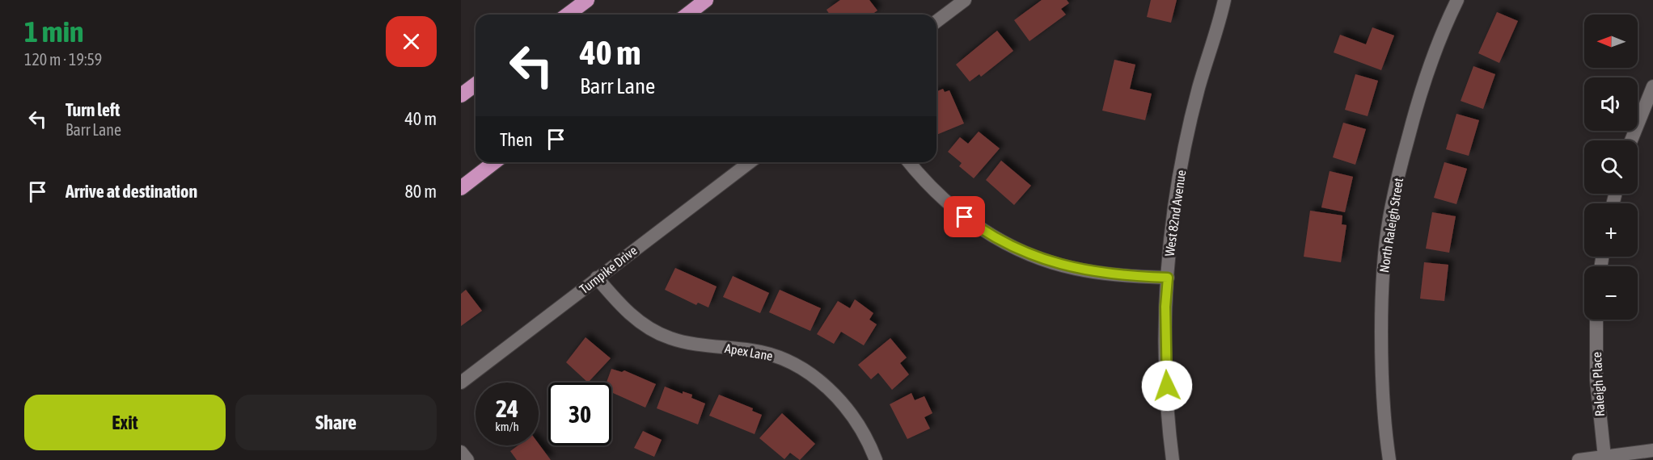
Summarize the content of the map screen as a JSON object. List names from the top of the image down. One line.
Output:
{"streets":{"street":["West 82nd Avenue","North Raleigh Street","Turnpike Drive","Apex Lane","Raleigh Place"]},"crossings":[["Turnpike Drive","Apex Lane"]],"north":"left","page":{"heading":["1 min","120 m · 19:59"],"map_buttons":["+","−"],"turn":["40 m","Barr Lane"],"list":[{"name":"Turn left","note":"Barr Lane","value":"40 m"},{"name":"Arrive at destination","value":"80 m"}],"then":"Then","speed":"24 km/h","limit":"30","buttons":["Exit","Share"]}}
